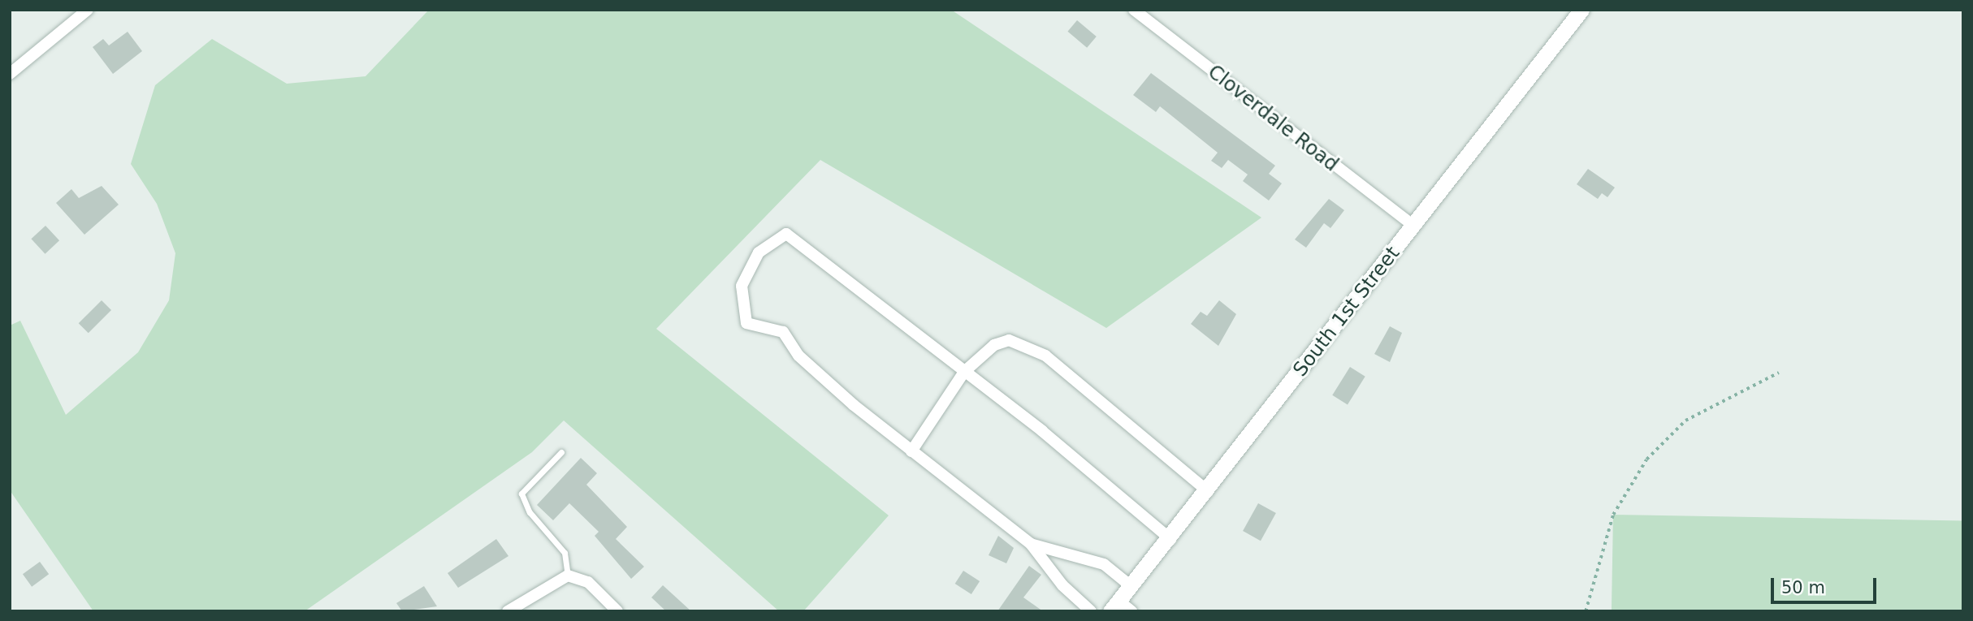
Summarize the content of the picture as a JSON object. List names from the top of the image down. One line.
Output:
{"streets":{"main road":["South 1st Street"],"street":["Cloverdale Road"]},"crossings":[["Cloverdale Road","South 1st Street"]],"scale_bar":"50 m"}
